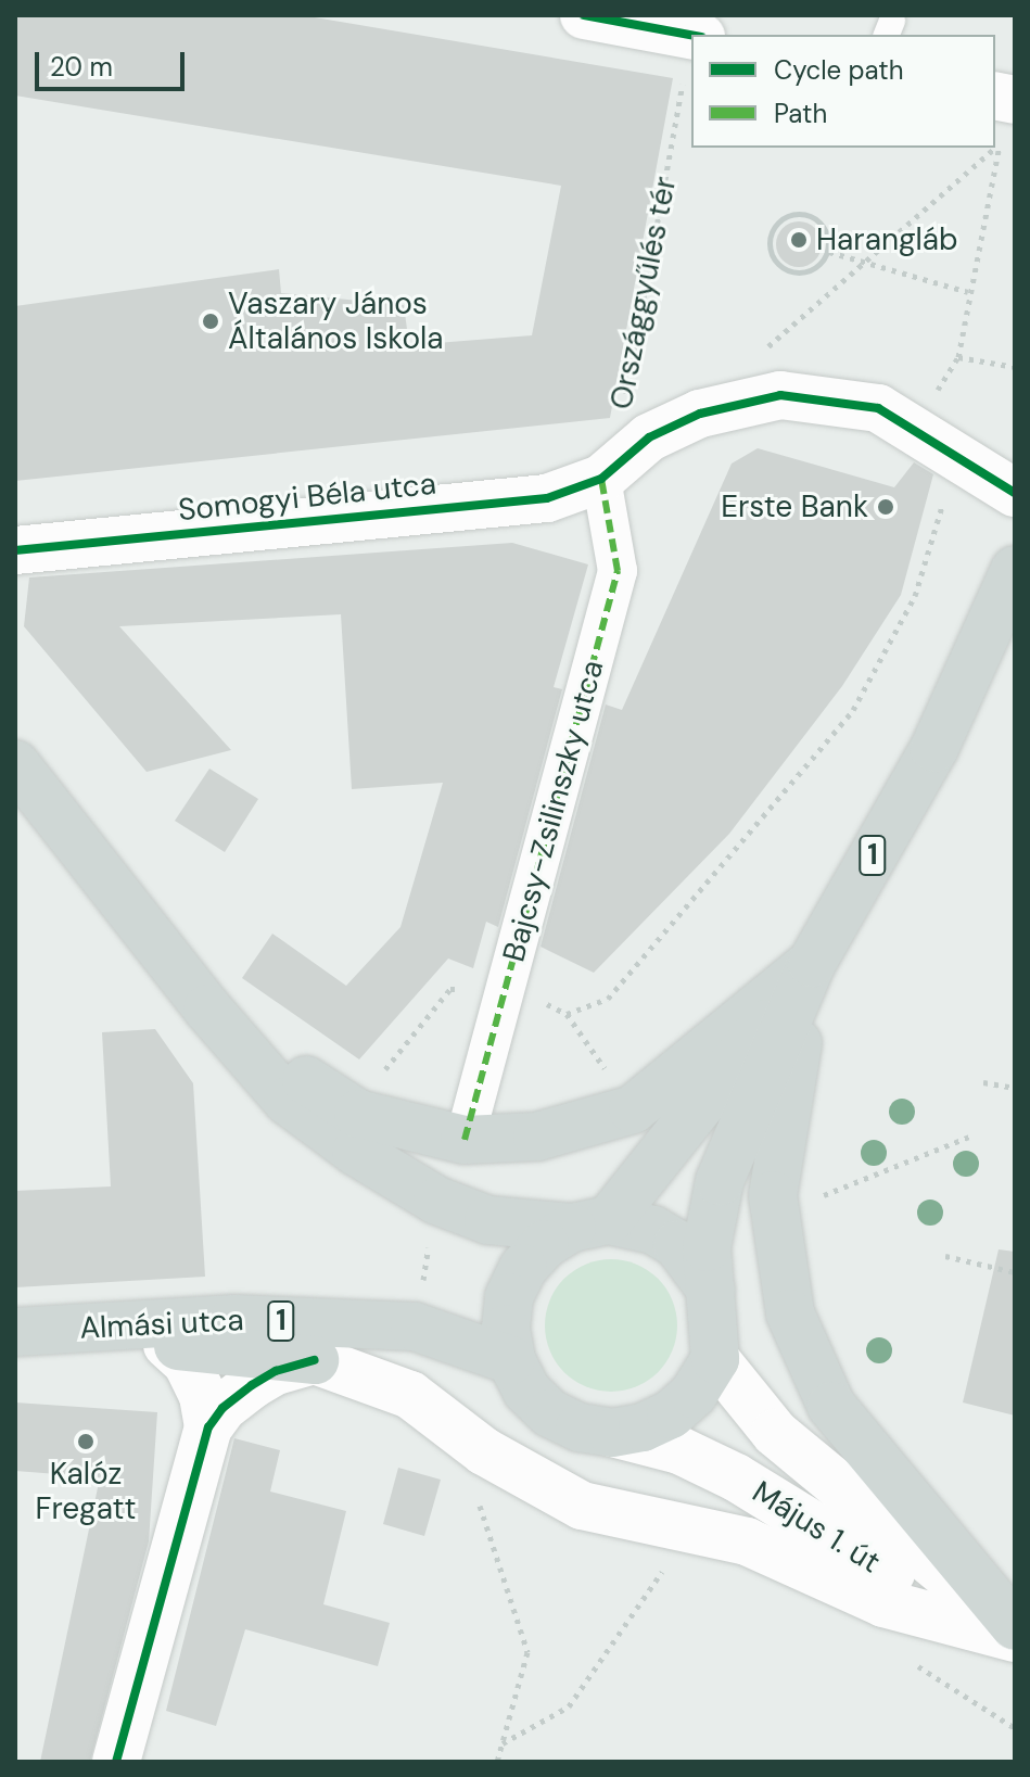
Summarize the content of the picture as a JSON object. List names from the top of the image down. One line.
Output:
{"streets":{"main road":["1","Almási utca"],"street":["Országgyűlés tér","Somogyi Béla utca","Bajcsy-Zsilinszky utca","Május 1. út"]},"crossings":[["Országgyűlés tér","Somogyi Béla utca"],["Országgyűlés tér","Bajcsy-Zsilinszky utca"],["Somogyi Béla utca","Bajcsy-Zsilinszky utca"],["Bajcsy-Zsilinszky utca","1"],["1","Almási utca"],["1","Május 1. út"],["Almási utca","Május 1. út"]],"places":["Harangláb","Vaszary János Általános Iskola","Erste Bank","Kalóz Fregatt"],"legend":["Cycle path","Path"],"scale_bar":"20 m"}
